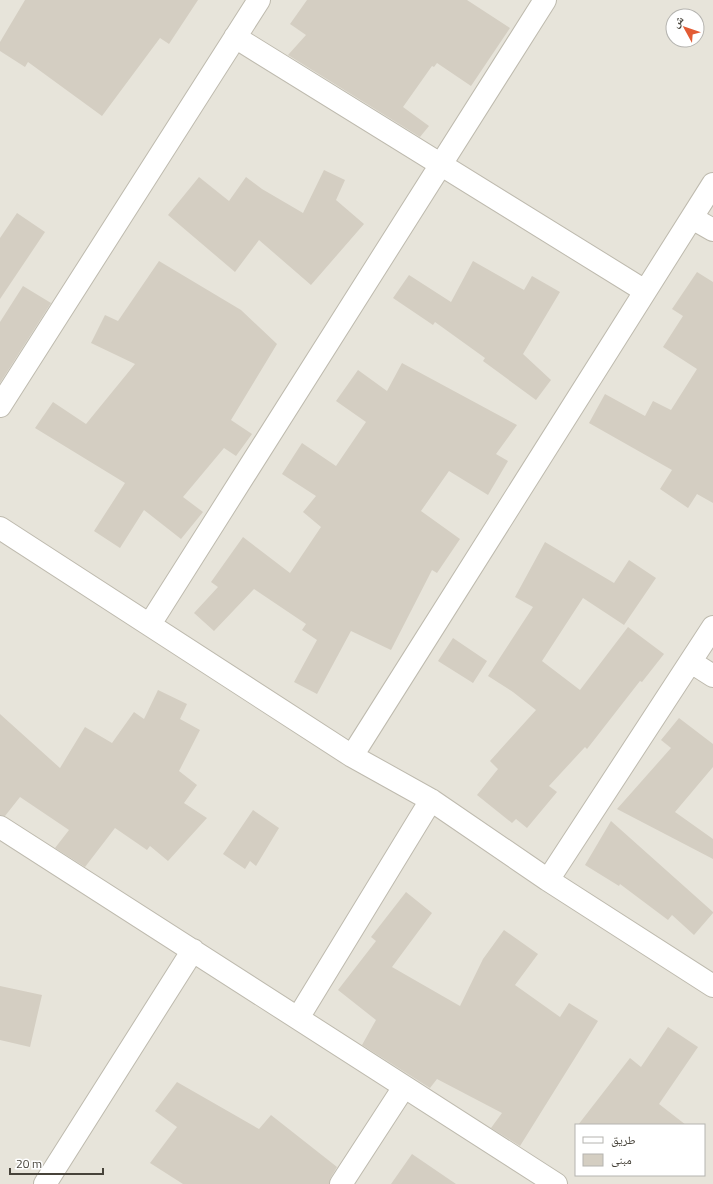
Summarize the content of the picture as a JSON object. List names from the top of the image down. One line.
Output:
{"legend":["طريق","مبنى"],"scale_bar":"20 m","north":"top left"}
